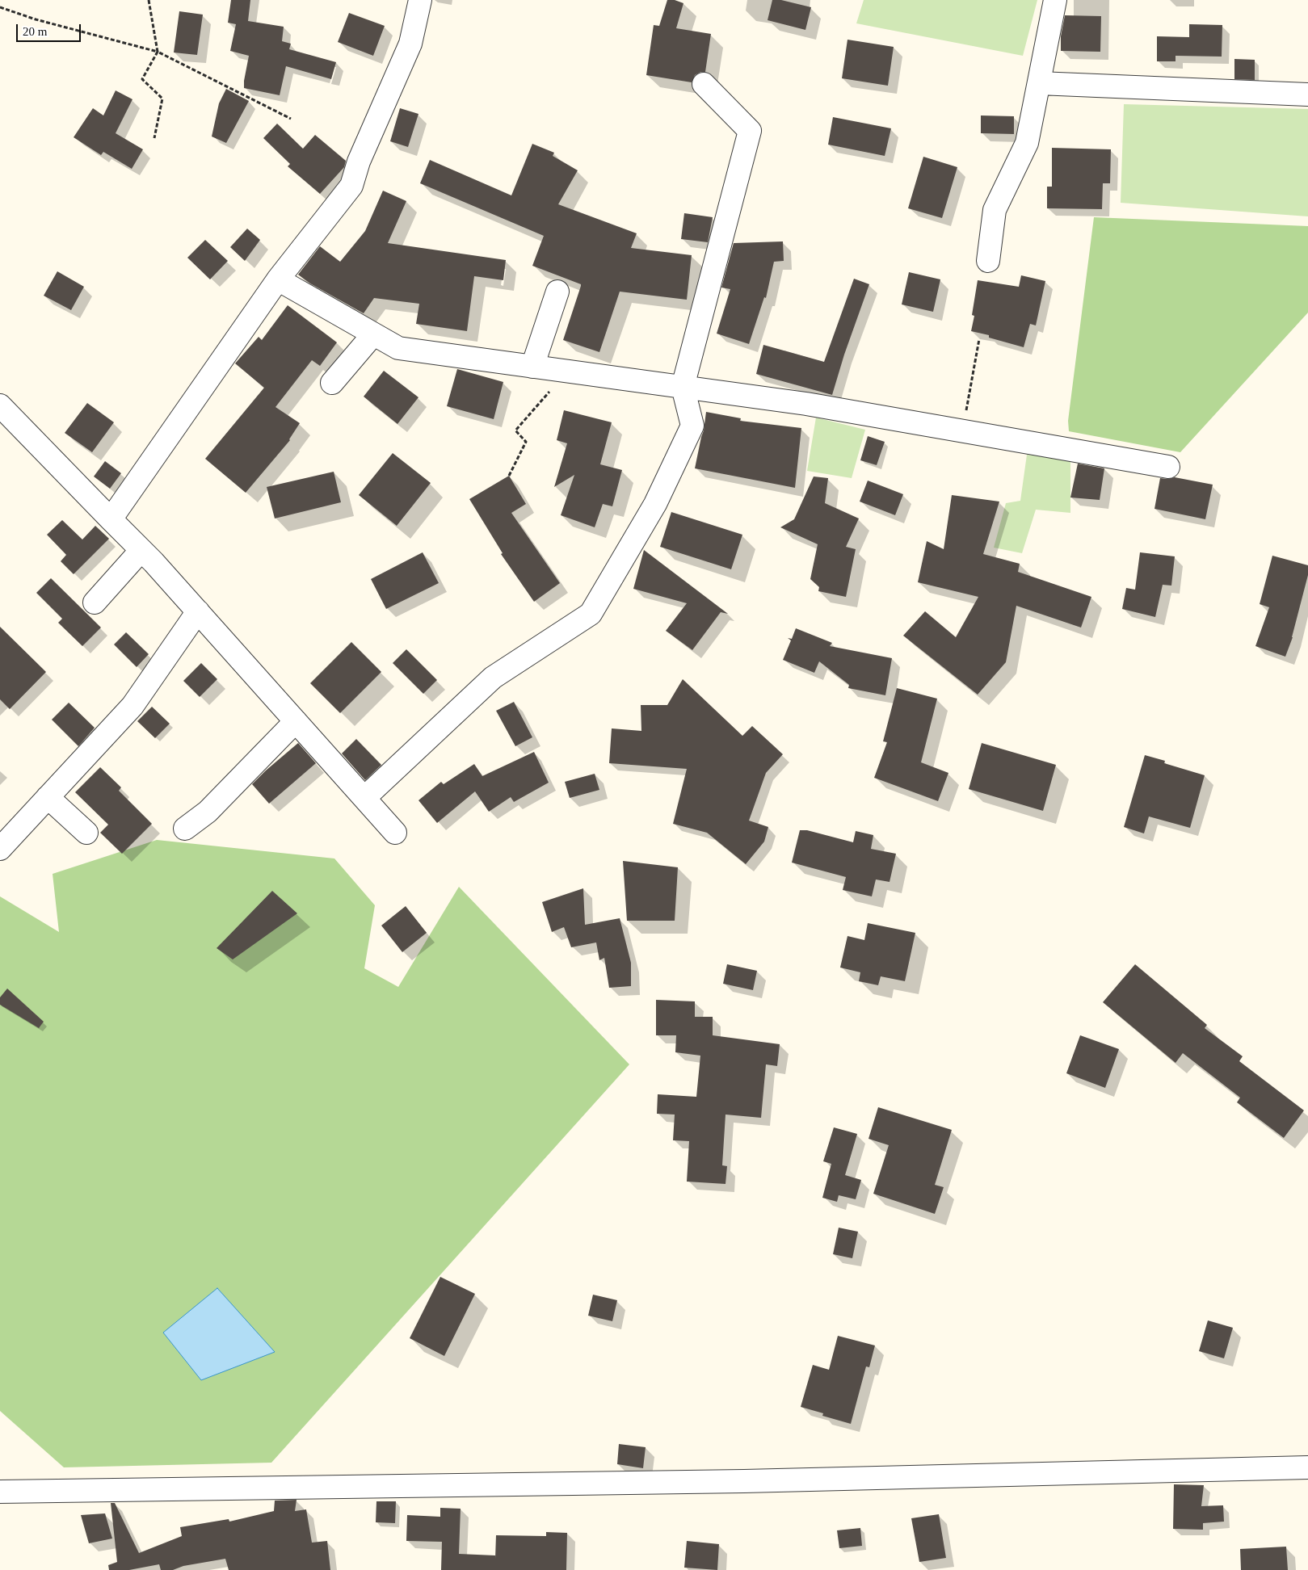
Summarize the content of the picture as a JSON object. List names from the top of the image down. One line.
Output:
{"scale_bar":"20 m"}
